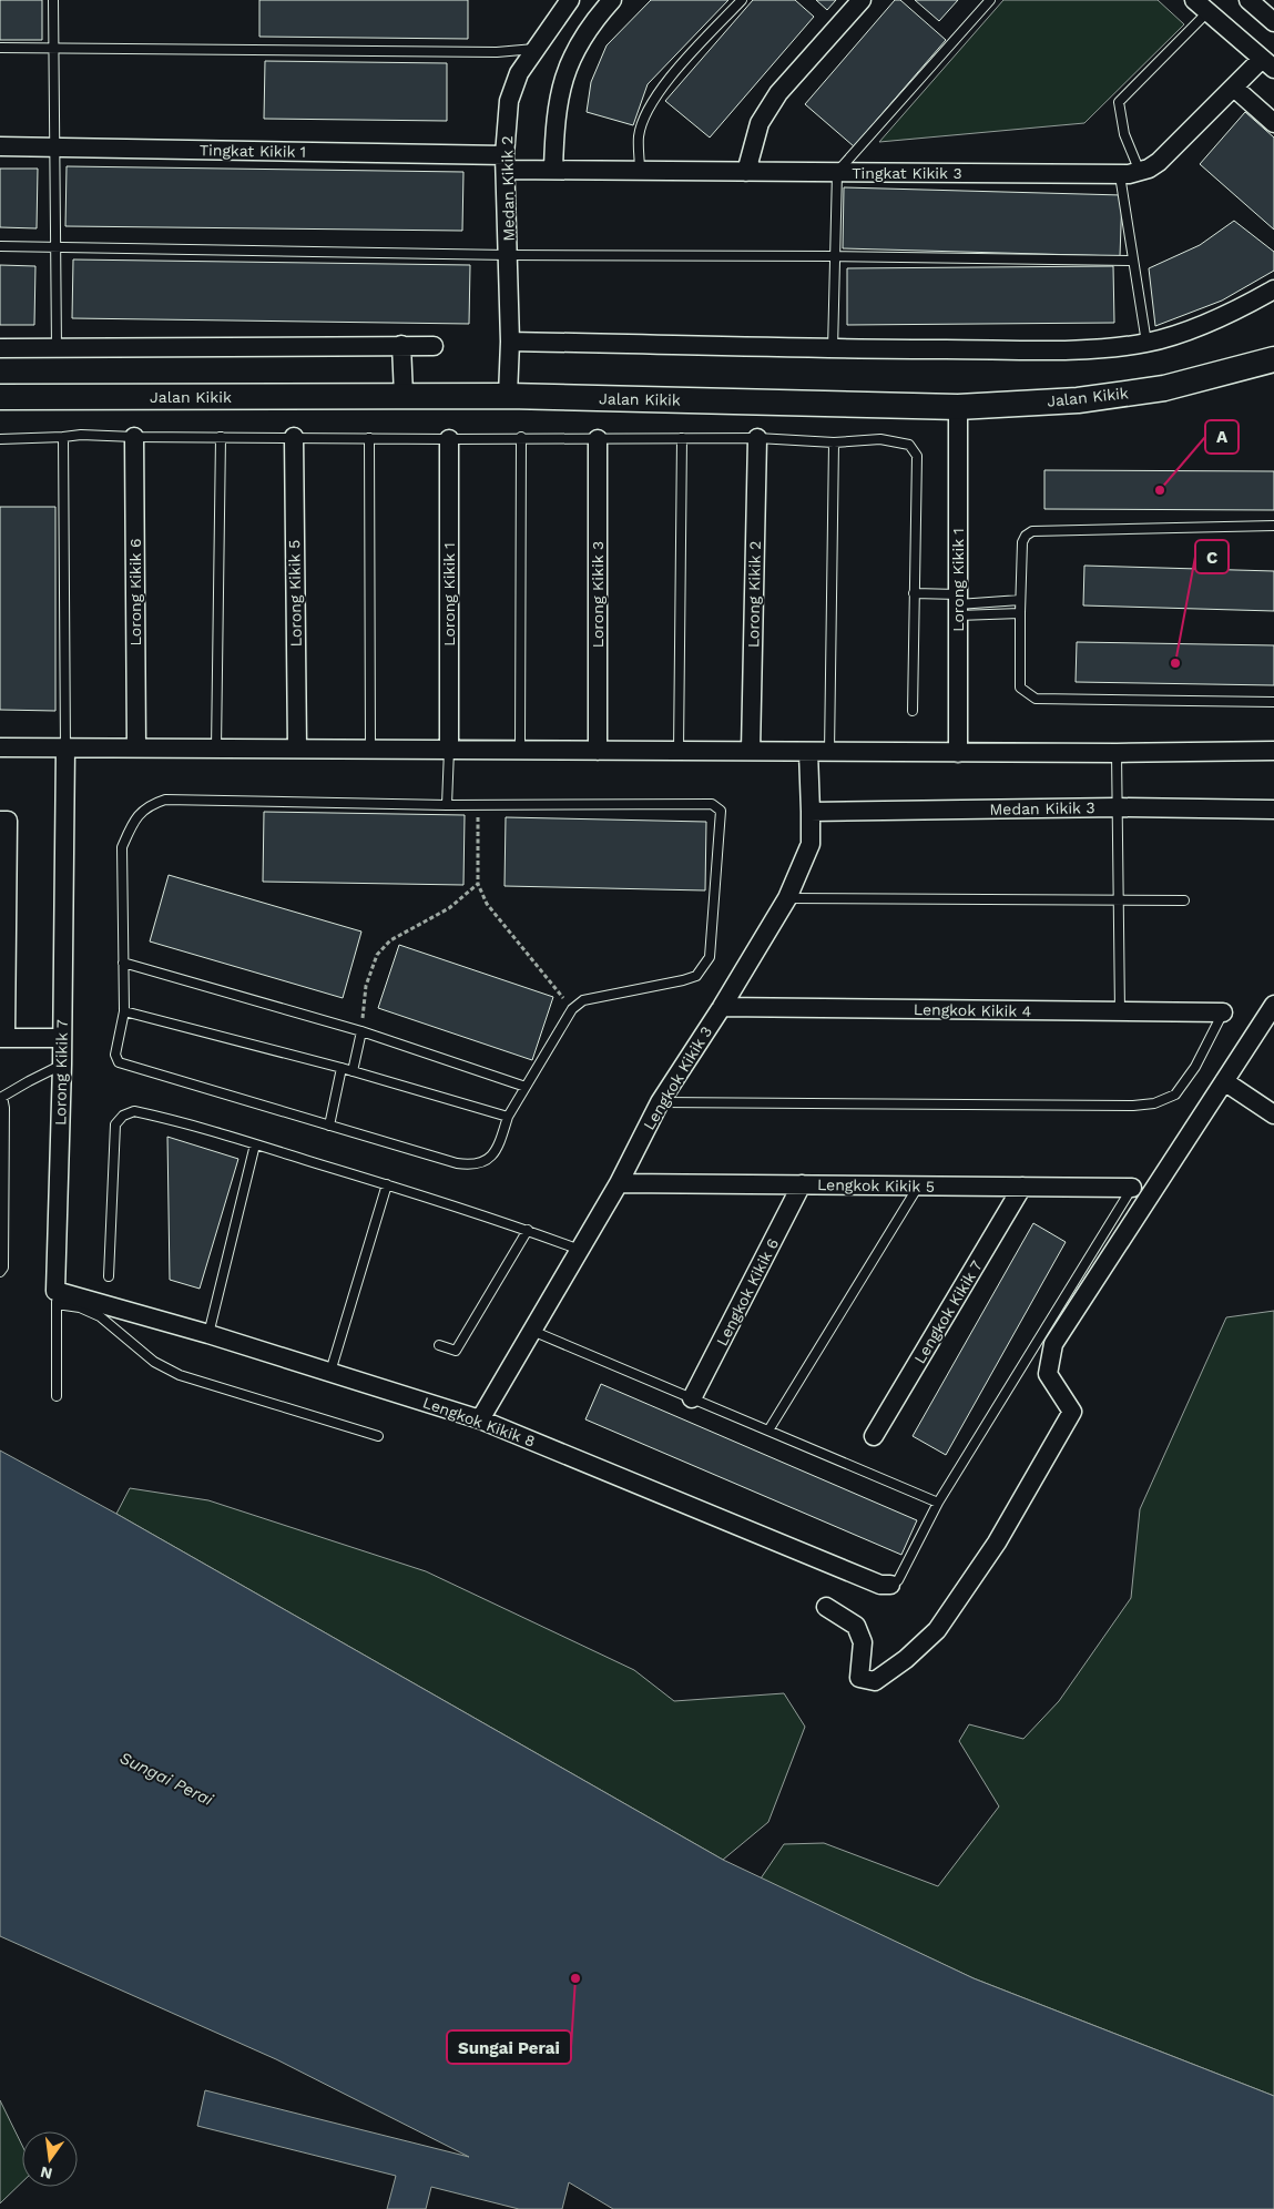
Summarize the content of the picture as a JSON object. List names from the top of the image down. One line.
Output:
{"streets":{"street":["Tingkat Kikik 1","Tingkat Kikik 3","Medan Kikik 2","Jalan Kikik","Lorong Kikik 1","Lorong Kikik 6","Lorong Kikik 5","Lorong Kikik 3","Lorong Kikik 2","Medan Kikik 3","Lengkok Kikik 4","Lorong Kikik 7","Lengkok Kikik 3","Lengkok Kikik 5","Lengkok Kikik 6","Lengkok Kikik 7","Lengkok Kikik 8"]},"crossings":[["Tingkat Kikik 1","Tingkat Kikik 3"],["Tingkat Kikik 1","Medan Kikik 2"],["Tingkat Kikik 3","Medan Kikik 2"],["Medan Kikik 2","Jalan Kikik"],["Jalan Kikik","Lorong Kikik 1"],["Medan Kikik 3","Lengkok Kikik 3"],["Lengkok Kikik 4","Lengkok Kikik 3"],["Lorong Kikik 7","Lengkok Kikik 8"],["Lengkok Kikik 3","Lengkok Kikik 5"],["Lengkok Kikik 3","Lengkok Kikik 8"],["Lengkok Kikik 5","Lengkok Kikik 6"],["Lengkok Kikik 5","Lengkok Kikik 7"]],"water":["Sungai Perai"],"places":["A","C","Sungai Perai"],"north":"bottom"}
